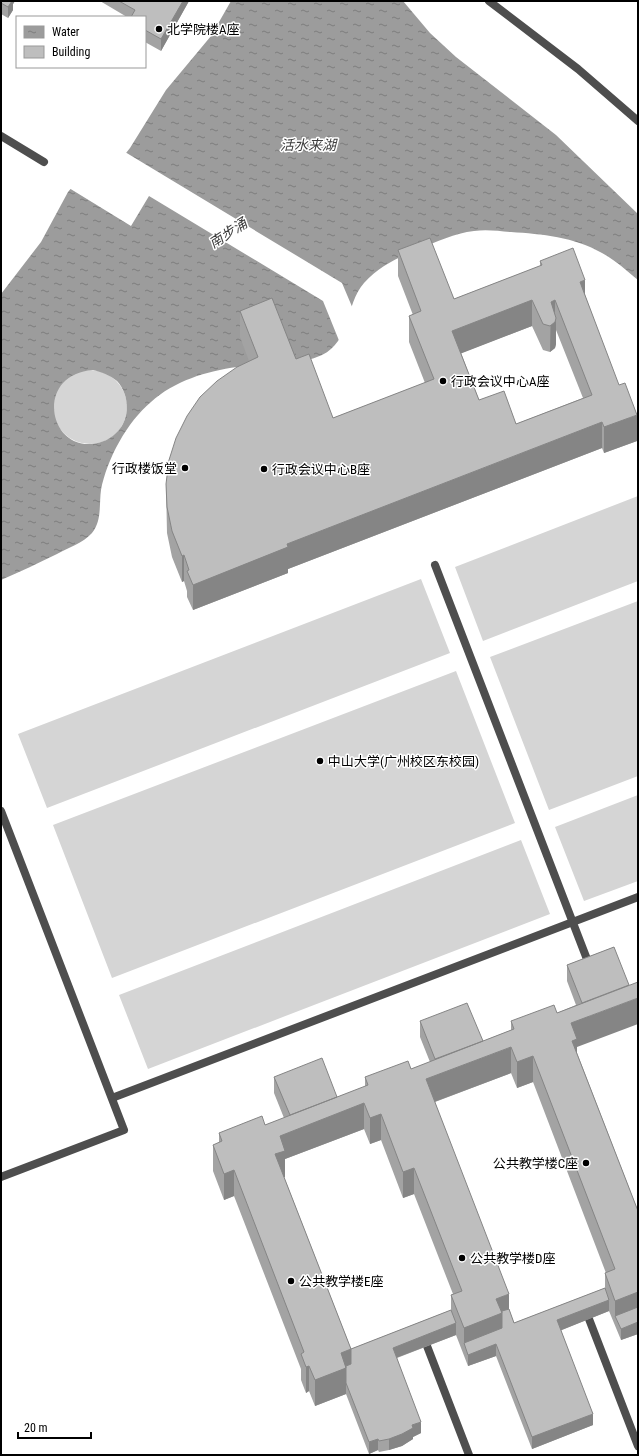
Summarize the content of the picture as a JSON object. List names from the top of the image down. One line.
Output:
{"water":["活水来湖","南步涌"],"places":["北学院楼A座","行政会议中心A座","行政楼饭堂","行政会议中心B座","中山大学(广州校区东校园)","公共教学楼C座","公共教学楼D座","公共教学楼E座"],"legend":["Water","Building"],"scale_bar":"20 m"}
